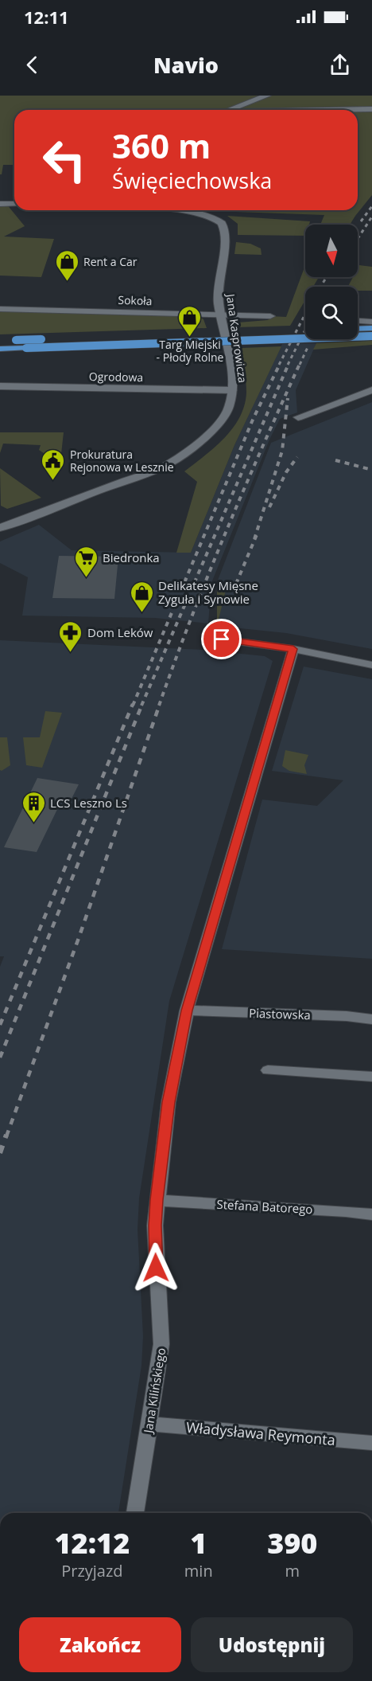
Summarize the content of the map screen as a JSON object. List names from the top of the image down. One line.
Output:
{"streets":{"street":["Sokoła","Jana Kasprowicza","Ogrodowa","Piastowska","Stefana Batorego","Jana Kilińskiego","Władysława Reymonta"]},"crossings":[["Sokoła","Jana Kasprowicza"],["Jana Kasprowicza","Ogrodowa"],["Piastowska","Jana Kilińskiego"],["Stefana Batorego","Jana Kilińskiego"],["Jana Kilińskiego","Władysława Reymonta"]],"places":{"shop":["Rent a Car","Targ Miejski - Płody Rolne","Delikatesy Mięsne Zyguła i Synowie"],"public building":["Prokuratura Rejonowa w Lesznie"],"supermarket":["Biedronka"],"pharmacy":["Dom Leków"],"building":["LCS Leszno Ls"]},"north":"bottom","page":{"status":"12:11","header":"Navio","turn":["360 m","Święciechowska"],"eta":["12:12","Przyjazd","1","min","390","m"],"buttons":["Zakończ","Udostępnij"]}}
